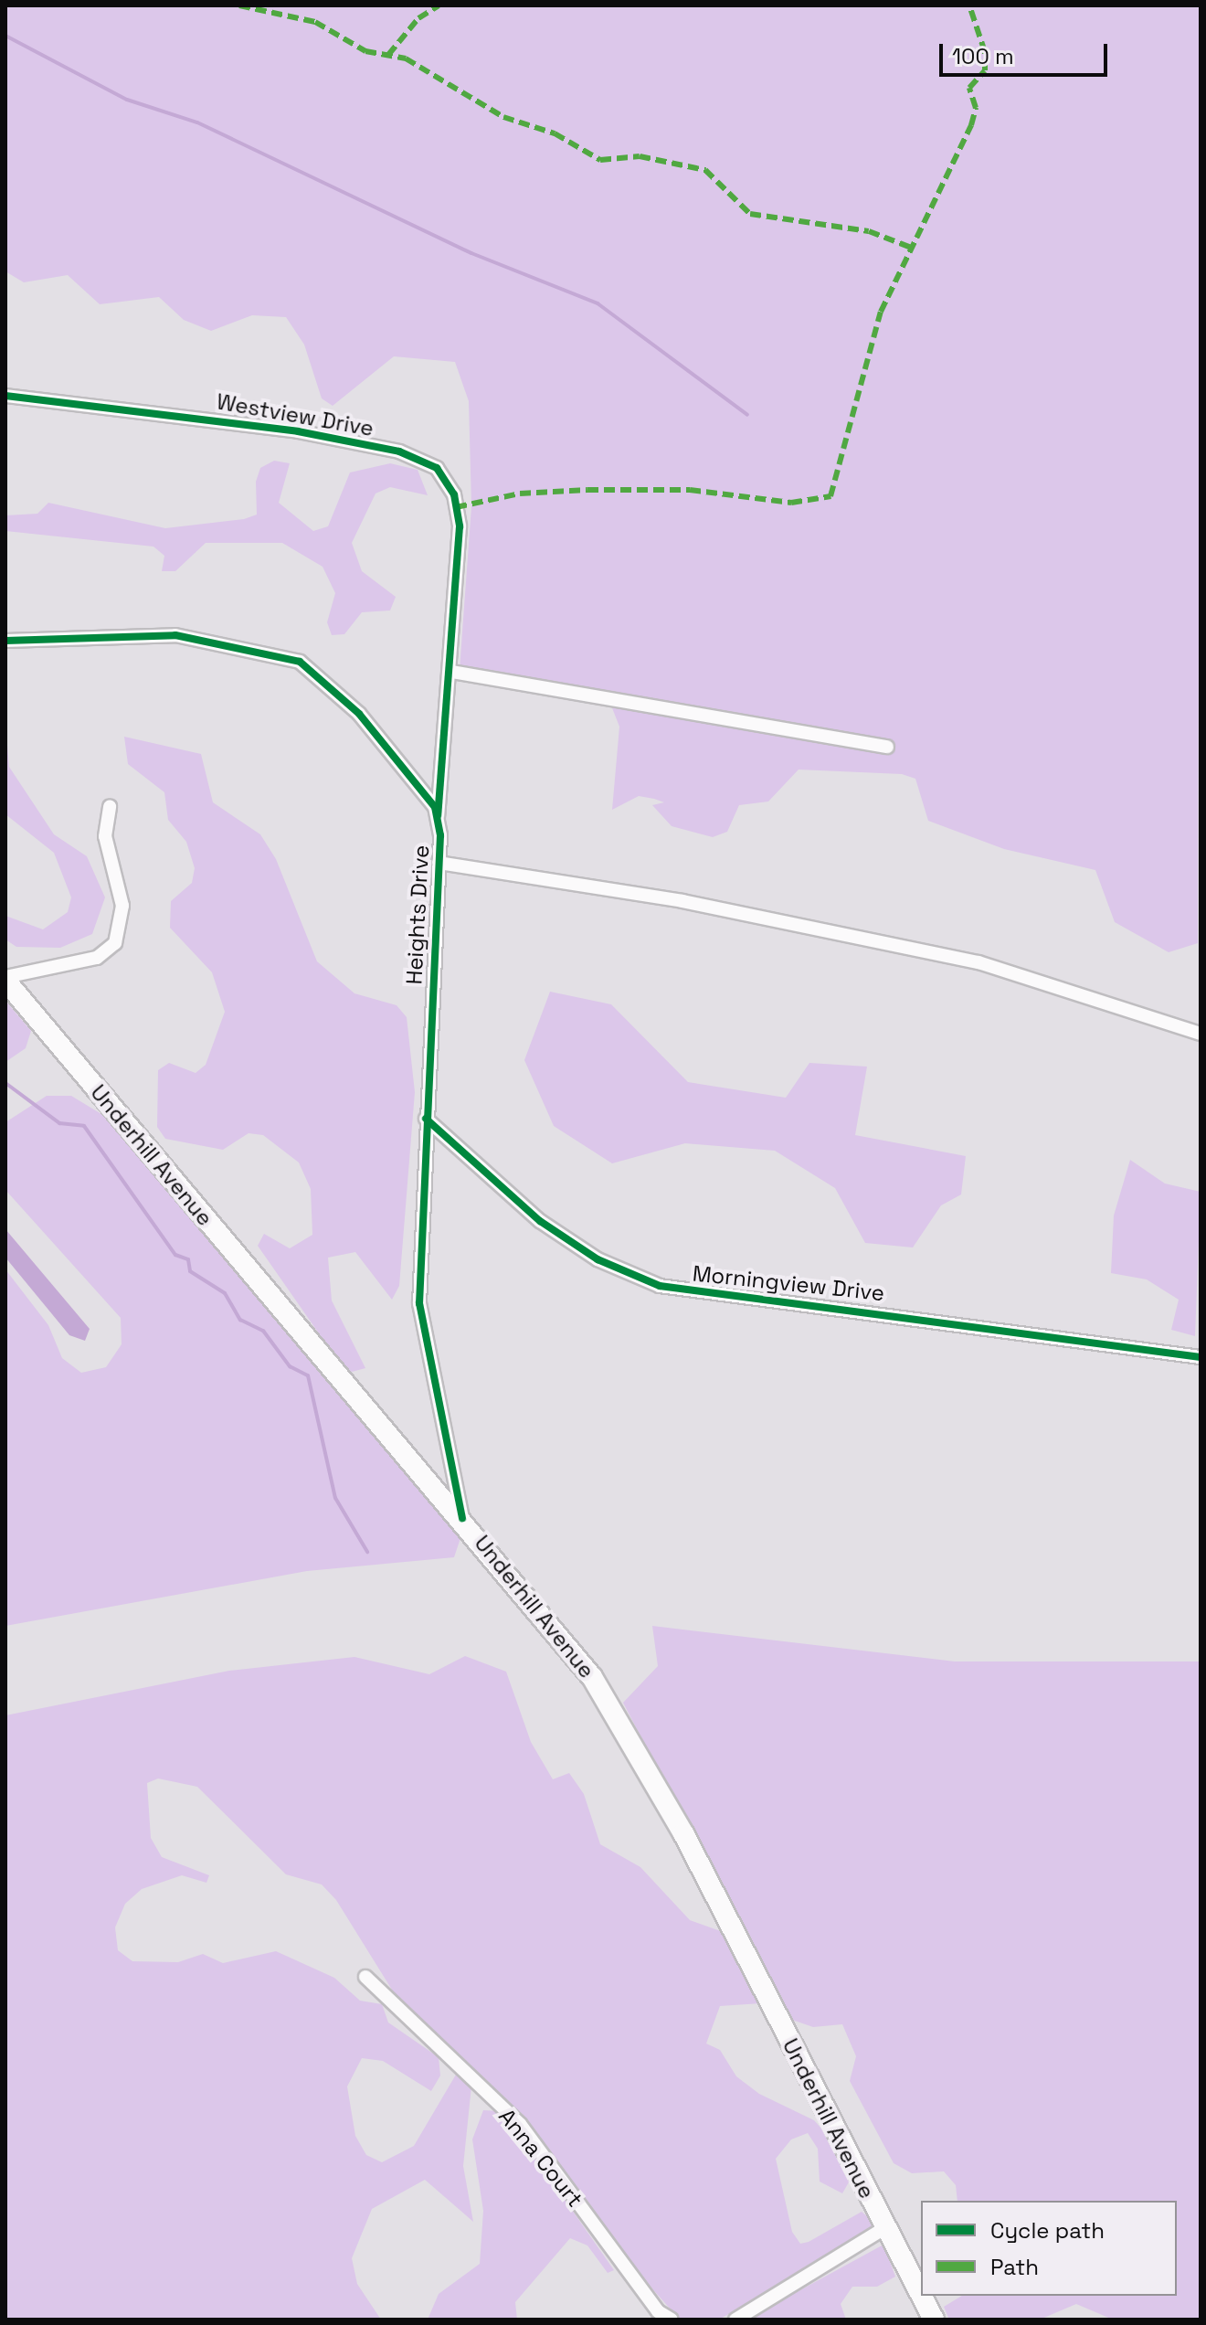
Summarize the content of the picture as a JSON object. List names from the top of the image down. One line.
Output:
{"streets":{"main road":["Underhill Avenue"],"street":["Westview Drive","Heights Drive","Morningview Drive","Anna Court"]},"crossings":[["Westview Drive","Heights Drive"],["Heights Drive","Underhill Avenue"],["Heights Drive","Morningview Drive"]],"legend":["Cycle path","Path"],"scale_bar":"100 m"}
